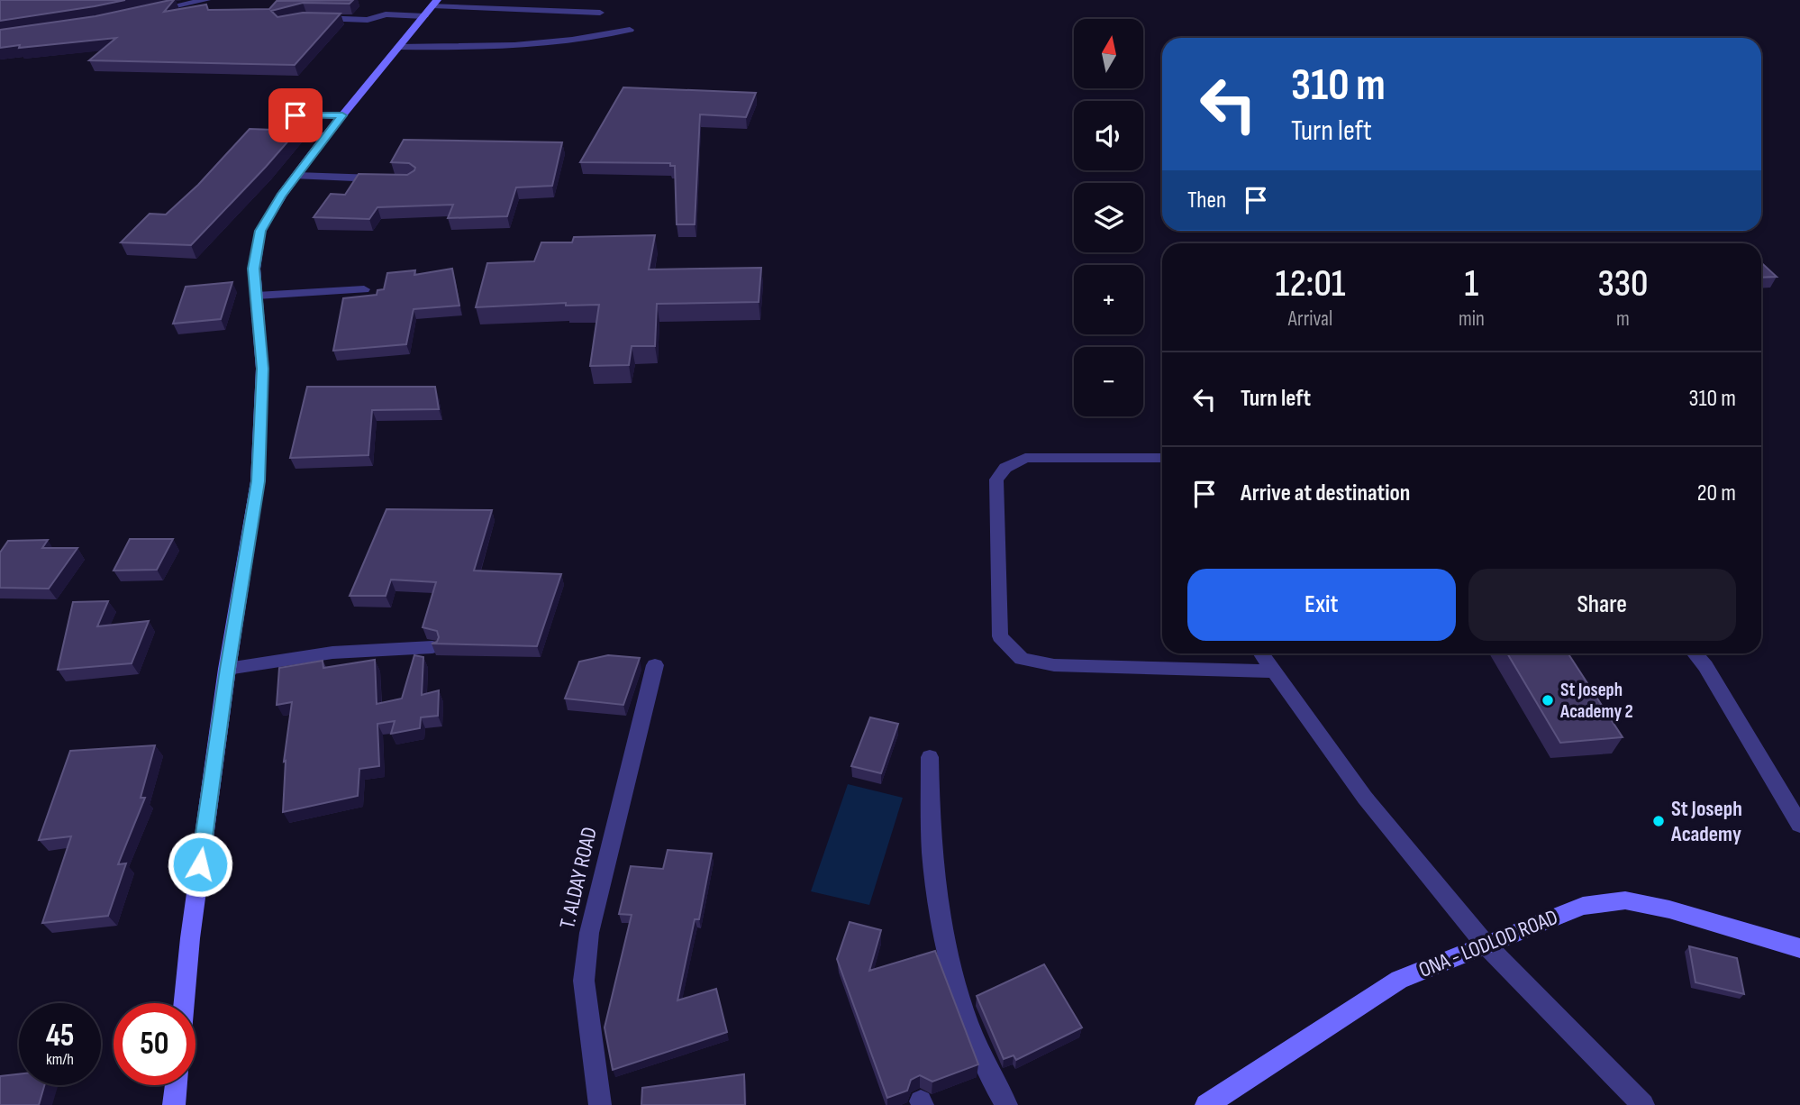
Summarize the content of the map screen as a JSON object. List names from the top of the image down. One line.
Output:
{"streets":{"main road":["ONA - LODLOD ROAD"],"street":["T. ALDAY ROAD"]},"places":["St Joseph Academy 2","St Joseph Academy"],"north":"top","page":{"map_buttons":["+","−"],"turn":["310 m","Turn left"],"then":"Then","eta":["12:01","Arrival","1","min","330","m"],"list":[{"name":"Turn left","value":"310 m"},{"name":"Arrive at destination","value":"20 m"}],"buttons":["Exit","Share"],"speed":"45 km/h","limit":"50"}}
